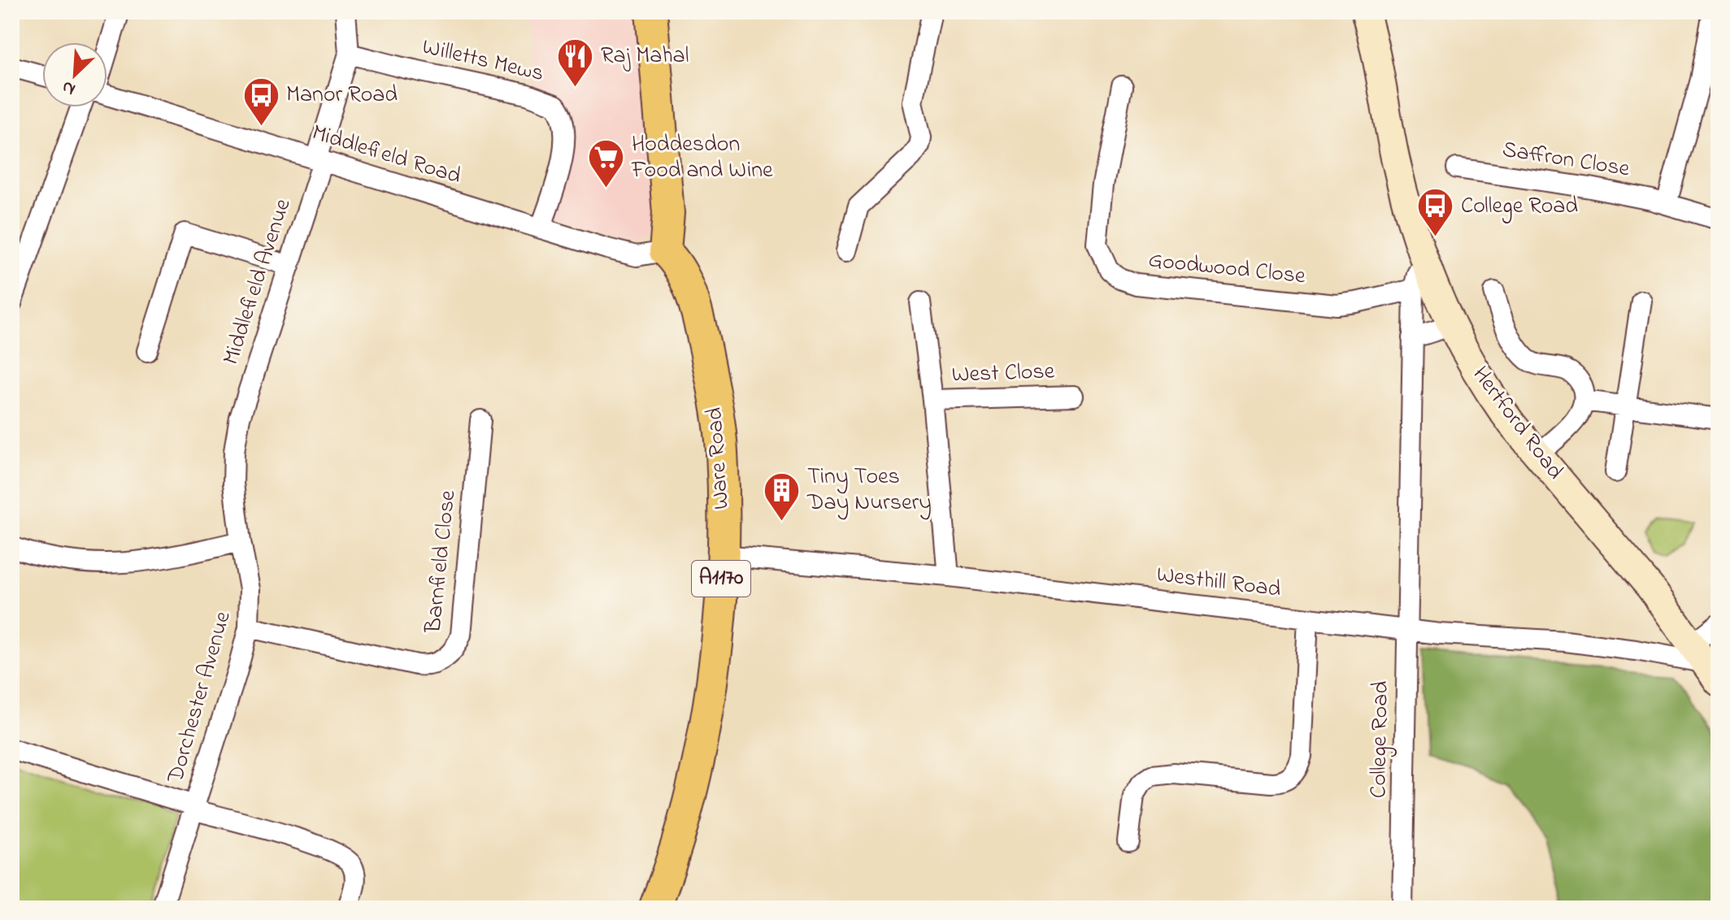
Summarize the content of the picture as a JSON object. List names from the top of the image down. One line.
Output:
{"streets":{"main road":["Hertford Road","Ware Road","A1170"],"street":["Willetts Mews","Middlefield Road","Saffron Close","Goodwood Close","Middlefield Avenue","West Close","Barnfield Close","Westhill Road","Dorchester Avenue","College Road"]},"crossings":[["Willetts Mews","Middlefield Road"],["Willetts Mews","Middlefield Avenue"],["Middlefield Road","Middlefield Avenue"],["Middlefield Road","Ware Road"],["Goodwood Close","College Road"],["Middlefield Avenue","Dorchester Avenue"],["West Close","Westhill Road"],["Hertford Road","Westhill Road"],["Hertford Road","College Road"],["Ware Road","Westhill Road"],["Barnfield Close","Dorchester Avenue"],["Westhill Road","College Road"]],"places":{"restaurant":["Raj Mahal"],"bus stop":["Manor Road","College Road"],"supermarket":["Hoddesdon Food and Wine"],"building":["Tiny Toes Day Nursery"]},"north":"bottom left"}
